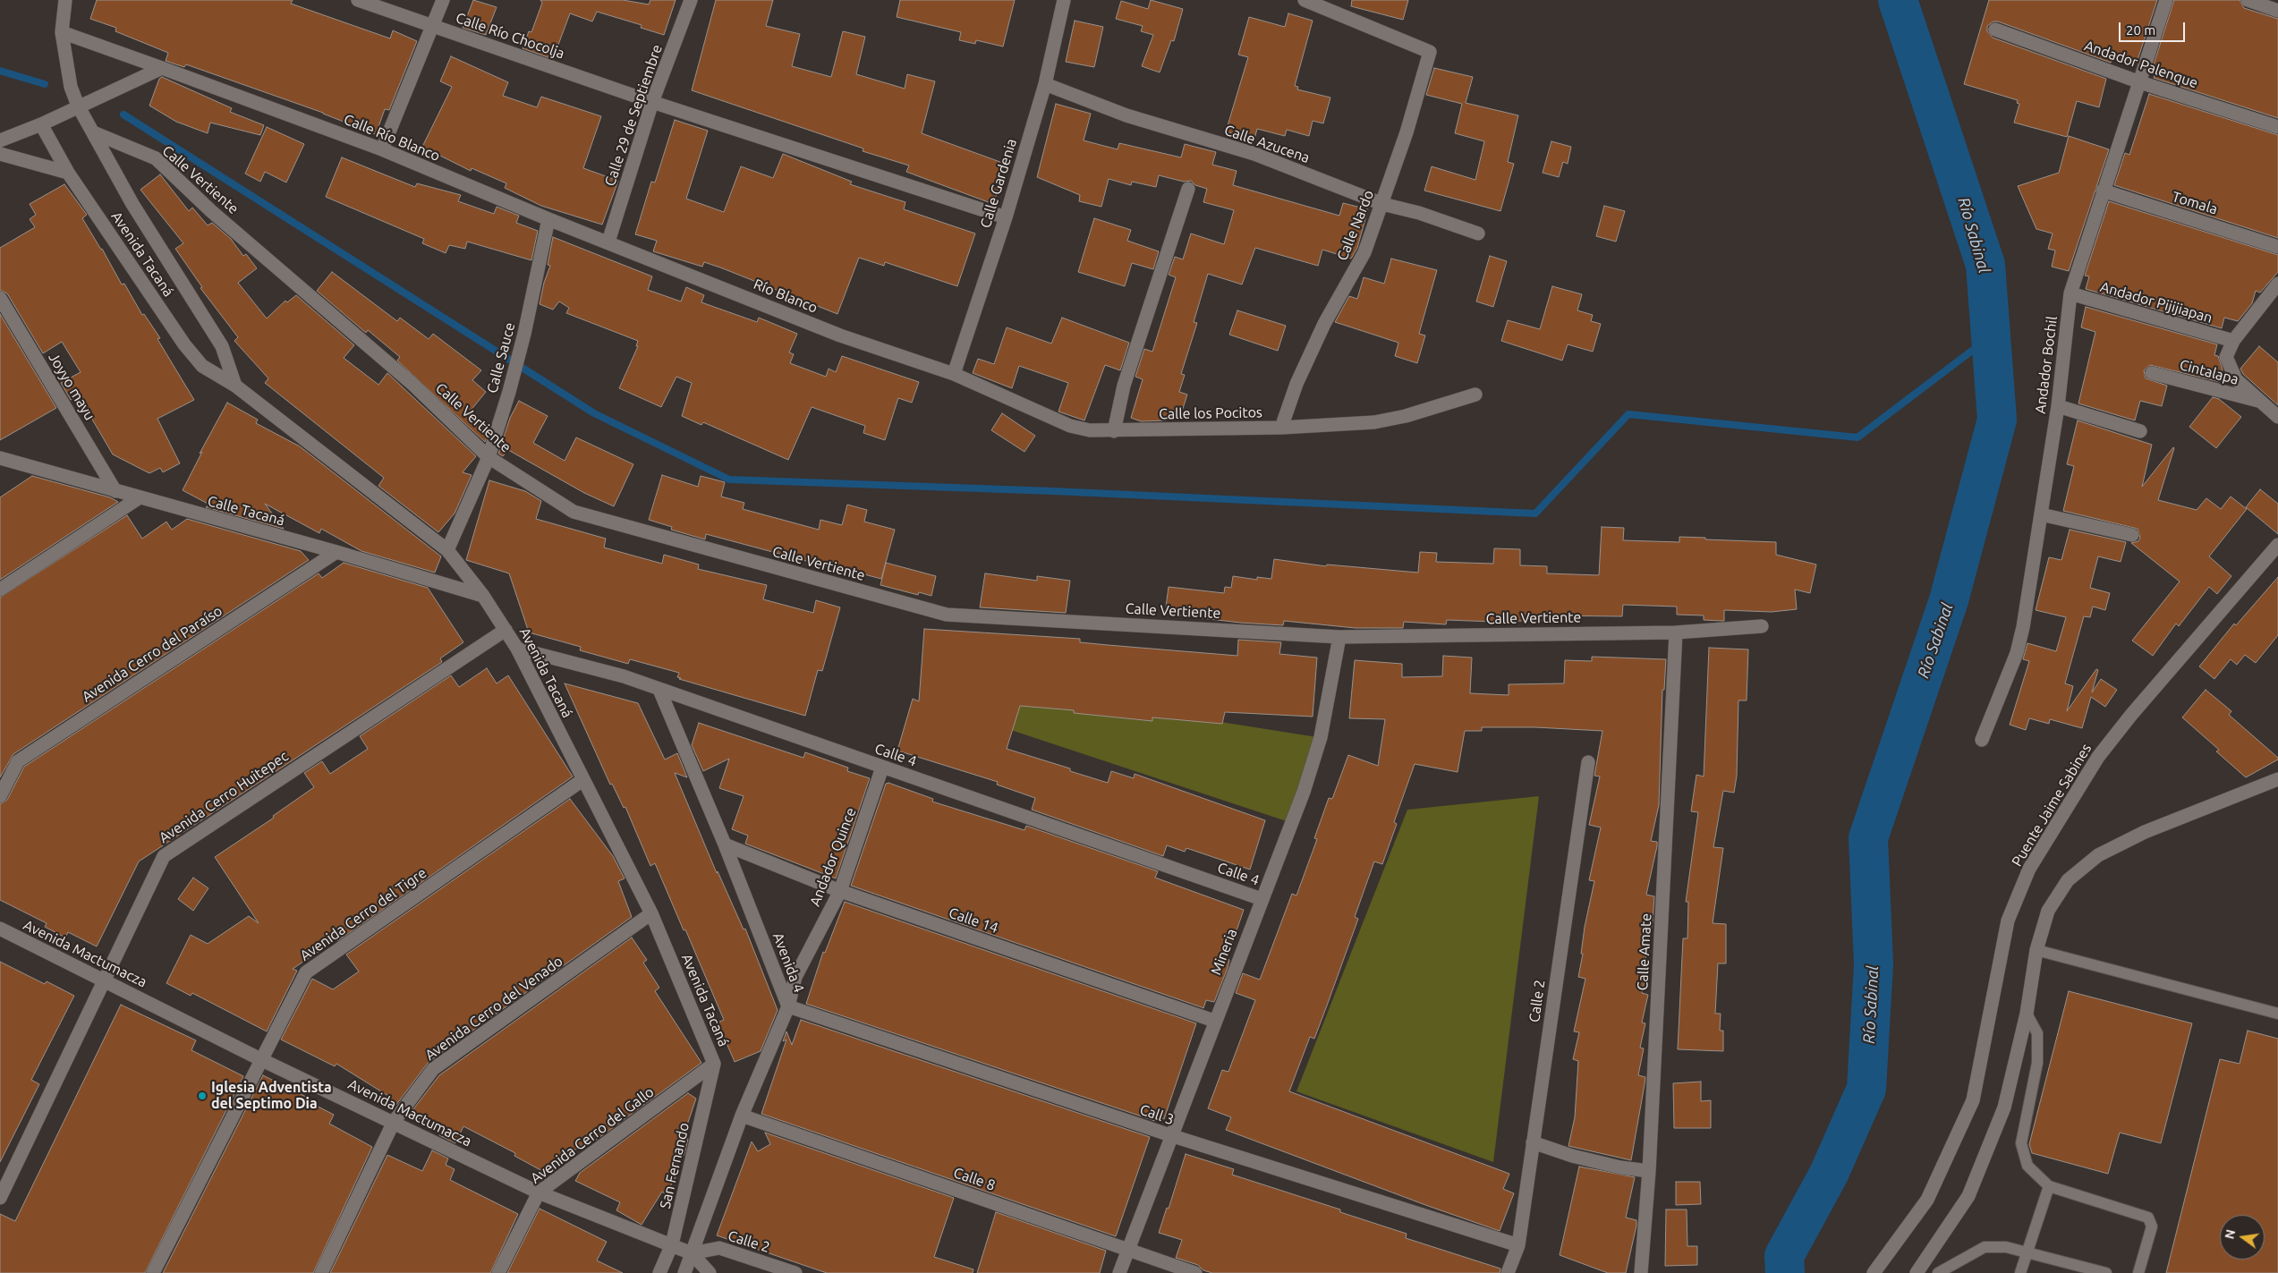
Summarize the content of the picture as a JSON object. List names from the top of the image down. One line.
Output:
{"streets":{"street":["Calle Río Chocolja","Andador Palenque","Calle 29 de Septiembre","Calle Río Blanco","Calle Azucena","Calle Vertiente","Calle Gardenia","Tomala","Calle Nardo","Avenida Tacaná","Río Blanco","Andador Pijijiapan","Calle Sauce","Andador Bochil","Cintalapa","Joyyo mayu","Calle los Pocitos","Calle Tacaná","Avenida Cerro del Paraíso","Calle 4","Avenida Cerro Huitepec","Puente Jaime Sabines","Andador Quince","Avenida Cerro del Tigre","Calle 14","Mineria","Calle Amate","Avenida Mactumacza","Avenida 4","Calle 2","Avenida Cerro del Venado","Call 3","Avenida Cerro del Gallo","San Fernando","Calle 8"]},"crossings":[["Calle Río Chocolja","Calle 29 de Septiembre"],["Calle Río Chocolja","Calle Gardenia"],["Andador Palenque","Andador Bochil"],["Calle 29 de Septiembre","Calle Río Blanco"],["Calle 29 de Septiembre","Río Blanco"],["Calle Río Blanco","Avenida Tacaná"],["Calle Río Blanco","Río Blanco"],["Calle Río Blanco","Calle Sauce"],["Calle Azucena","Calle Gardenia"],["Calle Azucena","Calle Nardo"],["Calle Vertiente","Avenida Tacaná"],["Calle Vertiente","Calle Sauce"],["Calle Vertiente","Mineria"],["Calle Vertiente","Calle Amate"],["Calle Gardenia","Río Blanco"],["Calle Gardenia","Calle los Pocitos"],["Tomala","Andador Bochil"],["Calle Nardo","Calle los Pocitos"],["Avenida Tacaná","Calle Sauce"],["Avenida Tacaná","Calle Tacaná"],["Avenida Tacaná","Calle 4"],["Avenida Tacaná","Avenida Cerro Huitepec"],["Avenida Tacaná","Avenida Cerro del Tigre"],["Avenida Tacaná","Avenida Cerro del Venado"],["Avenida Tacaná","Avenida Cerro del Gallo"],["Avenida Tacaná","San Fernando"],["Río Blanco","Calle los Pocitos"],["Andador Pijijiapan","Andador Bochil"],["Joyyo mayu","Calle Tacaná"],["Calle Tacaná","Avenida Cerro del Paraíso"],["Calle 4","Andador Quince"],["Calle 4","Mineria"],["Calle 4","Avenida 4"],["Avenida Cerro Huitepec","Avenida Mactumacza"],["Andador Quince","Calle 14"],["Andador Quince","Avenida 4"],["Andador Quince","Call 3"],["Avenida Cerro del Tigre","Avenida Mactumacza"],["Calle 14","Mineria"],["Calle 14","Avenida 4"],["Mineria","Call 3"],["Mineria","Calle 8"],["Avenida Mactumacza","Avenida 4"],["Avenida Mactumacza","Calle 2"],["Avenida Mactumacza","Avenida Cerro del Venado"],["Avenida Mactumacza","Avenida Cerro del Gallo"],["Avenida Mactumacza","San Fernando"],["Avenida 4","Calle 2"],["Avenida 4","Call 3"],["Avenida 4","Calle 8"],["Calle 2","Call 3"],["Avenida Cerro del Gallo","San Fernando"]],"water":["Río Sabinal"],"places":["Iglesia Adventista del Septimo Dia"],"scale_bar":"20 m","north":"left"}
